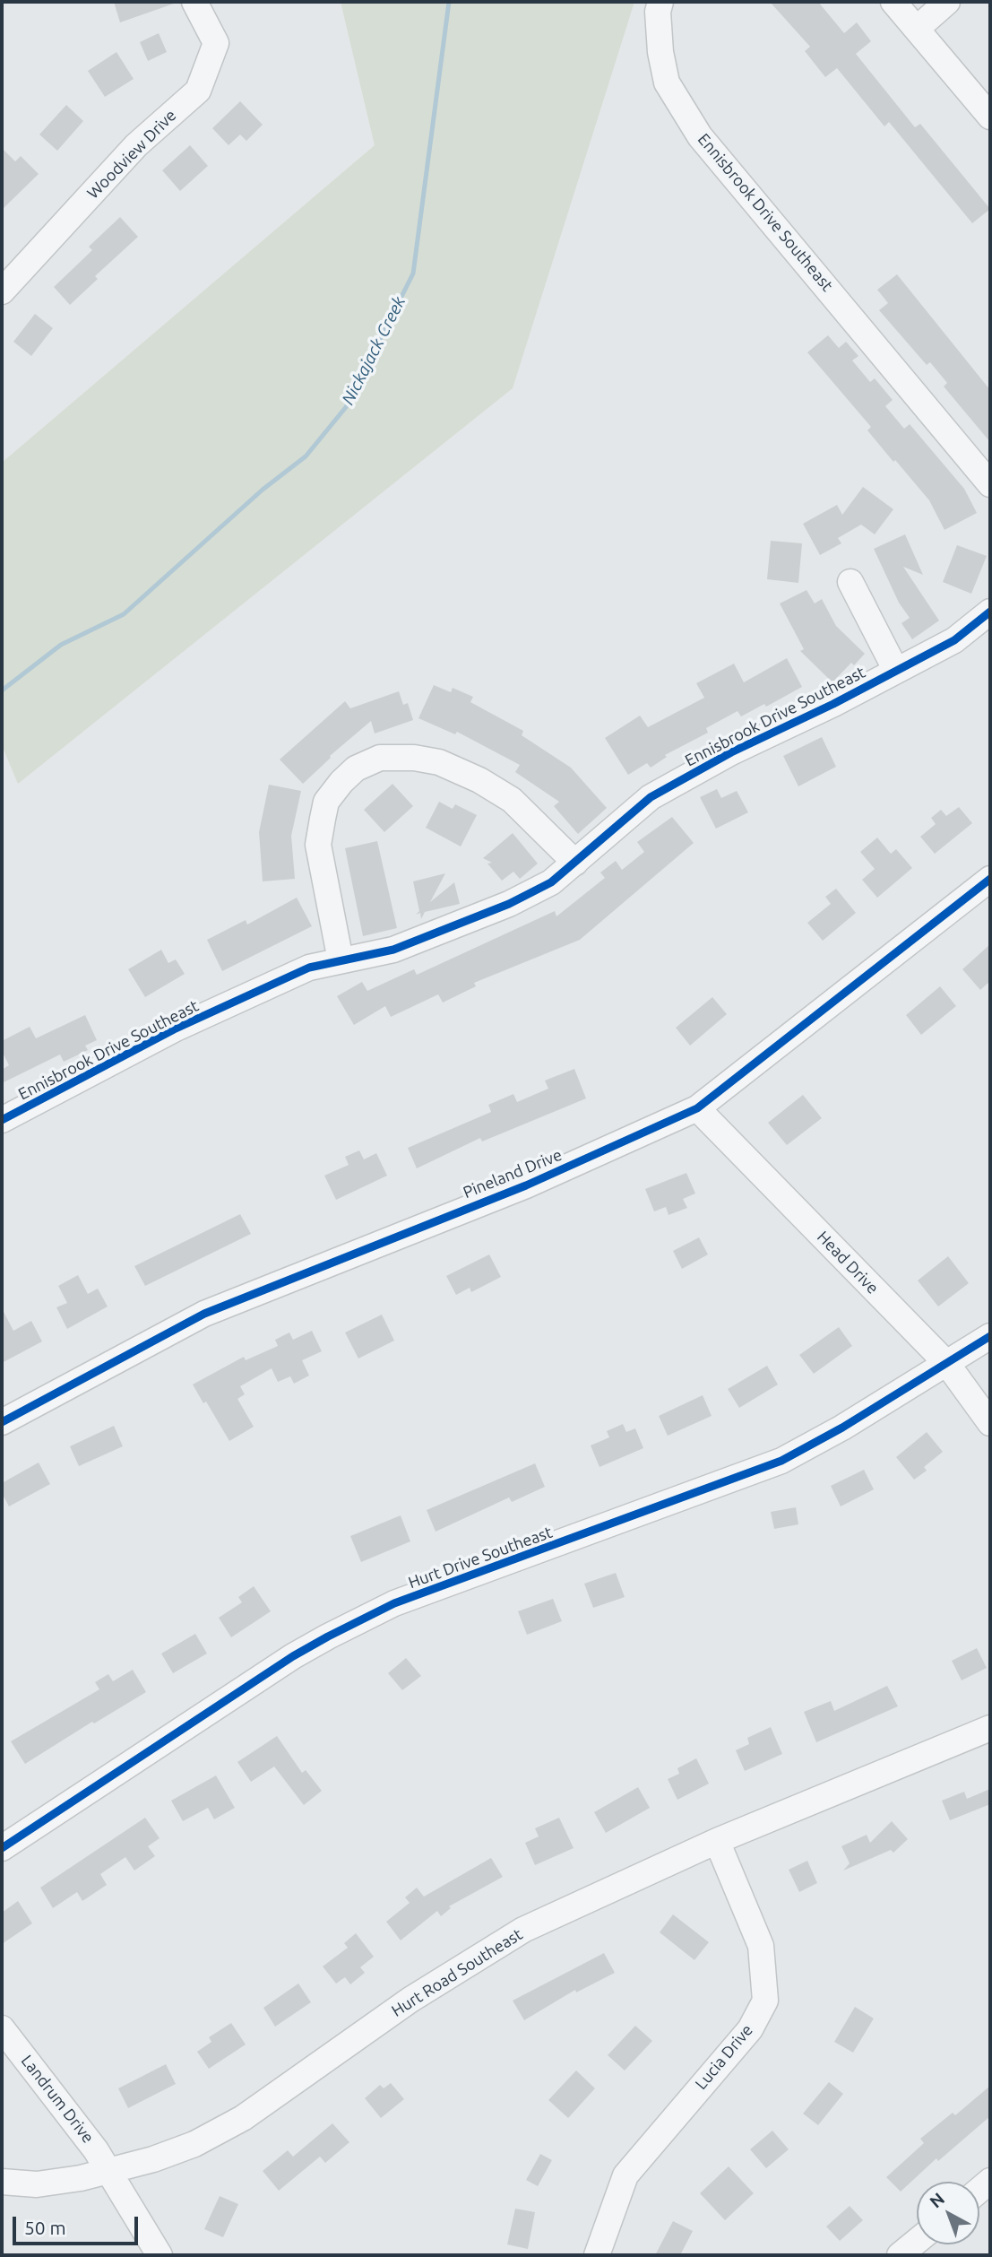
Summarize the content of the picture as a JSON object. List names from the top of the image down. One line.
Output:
{"streets":{"street":["Woodview Drive","Ennisbrook Drive Southeast","Pineland Drive","Head Drive","Hurt Drive Southeast","Hurt Road Southeast","Lucia Drive","Landrum Drive"]},"crossings":[["Pineland Drive","Head Drive"],["Head Drive","Hurt Drive Southeast"],["Hurt Road Southeast","Lucia Drive"],["Hurt Road Southeast","Landrum Drive"]],"water":["Nickajack Creek"],"scale_bar":"50 m","north":"top left"}
